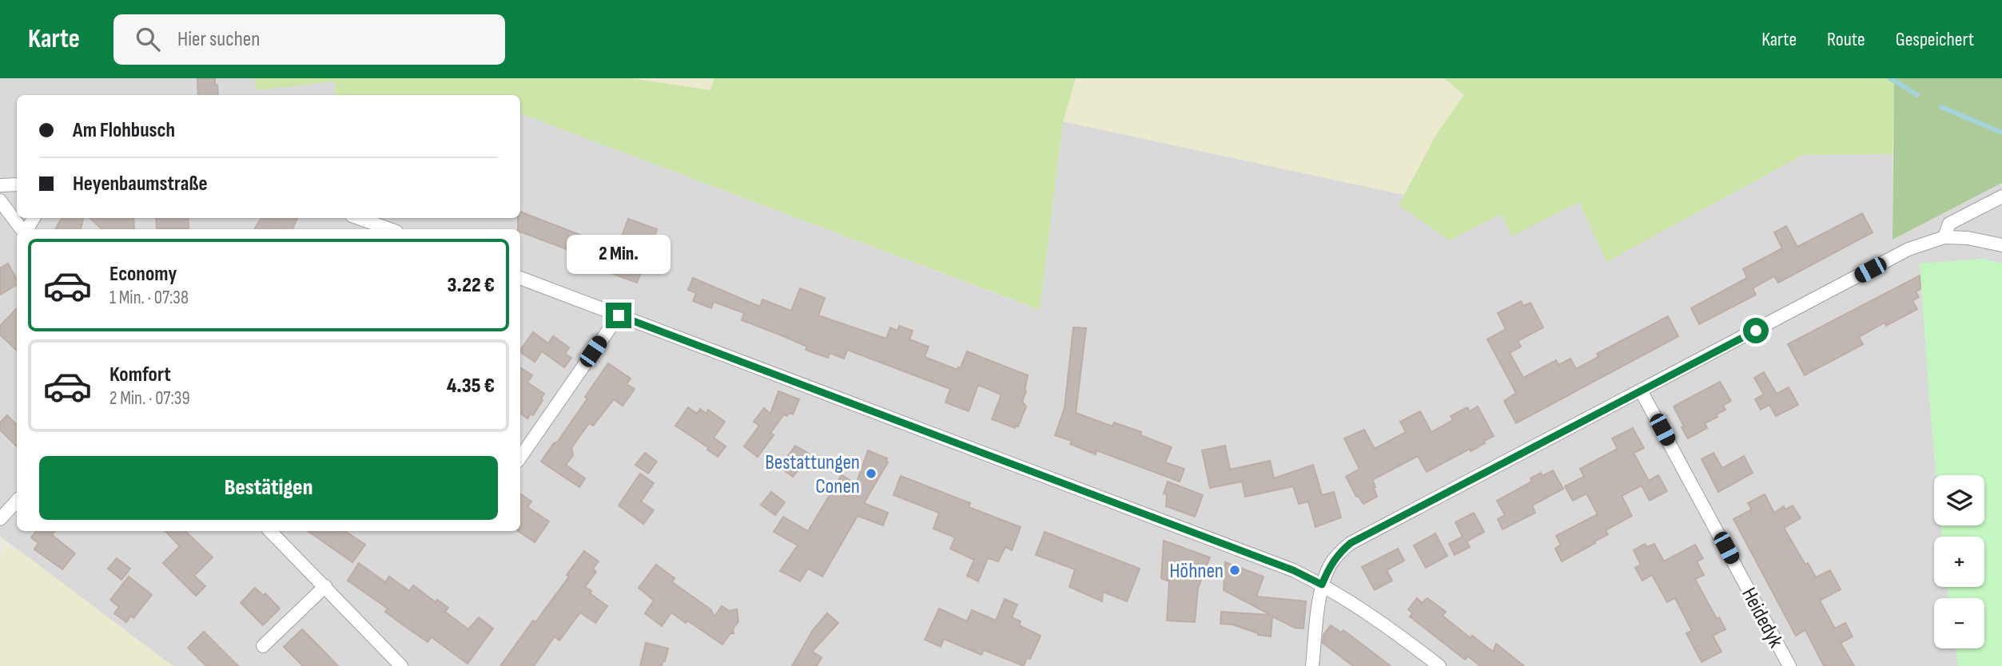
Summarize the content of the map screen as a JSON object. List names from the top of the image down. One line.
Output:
{"streets":{"street":["Heidedyk"]},"places":["Bestattungen Conen","Höhnen"],"page":{"header":"Karte","search":"Hier suchen","nav":["Karte","Route","Gespeichert"],"banner":["Am Flohbusch","Heyenbaumstraße"],"bubble":"2 Min.","list":[{"name":"Economy","note":"1 Min. · 07:38","value":"3.22 €"},{"name":"Komfort","note":"2 Min. · 07:39","value":"4.35 €"}],"buttons":"Bestätigen","map_buttons":["+","−"]}}
